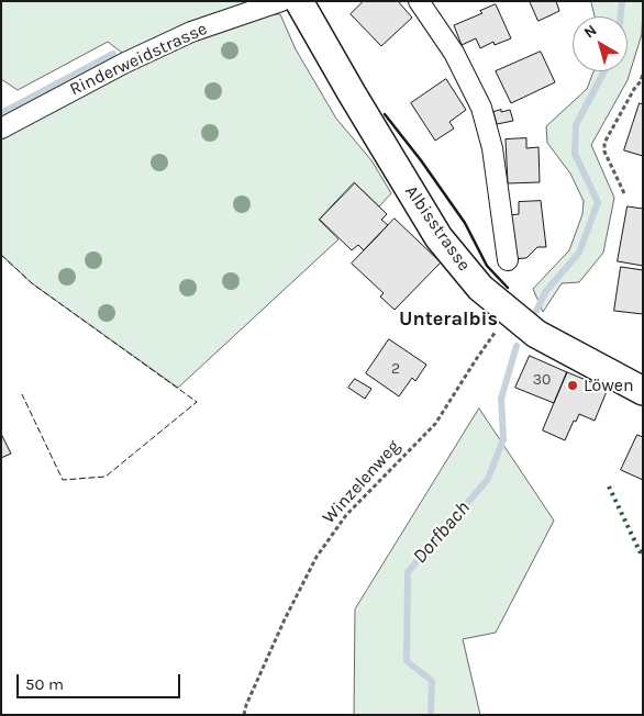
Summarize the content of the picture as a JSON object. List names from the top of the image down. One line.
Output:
{"streets":{"main road":["Albisstrasse"],"street":["Rinderweidstrasse"],"path":["Winzelenweg"]},"crossings":[["Albisstrasse","Winzelenweg"]],"districts":["Unteralbis"],"water":["Dorfbach"],"places":["Löwen"],"house_numbers":["2","30"],"scale_bar":"50 m","north":"top left"}
